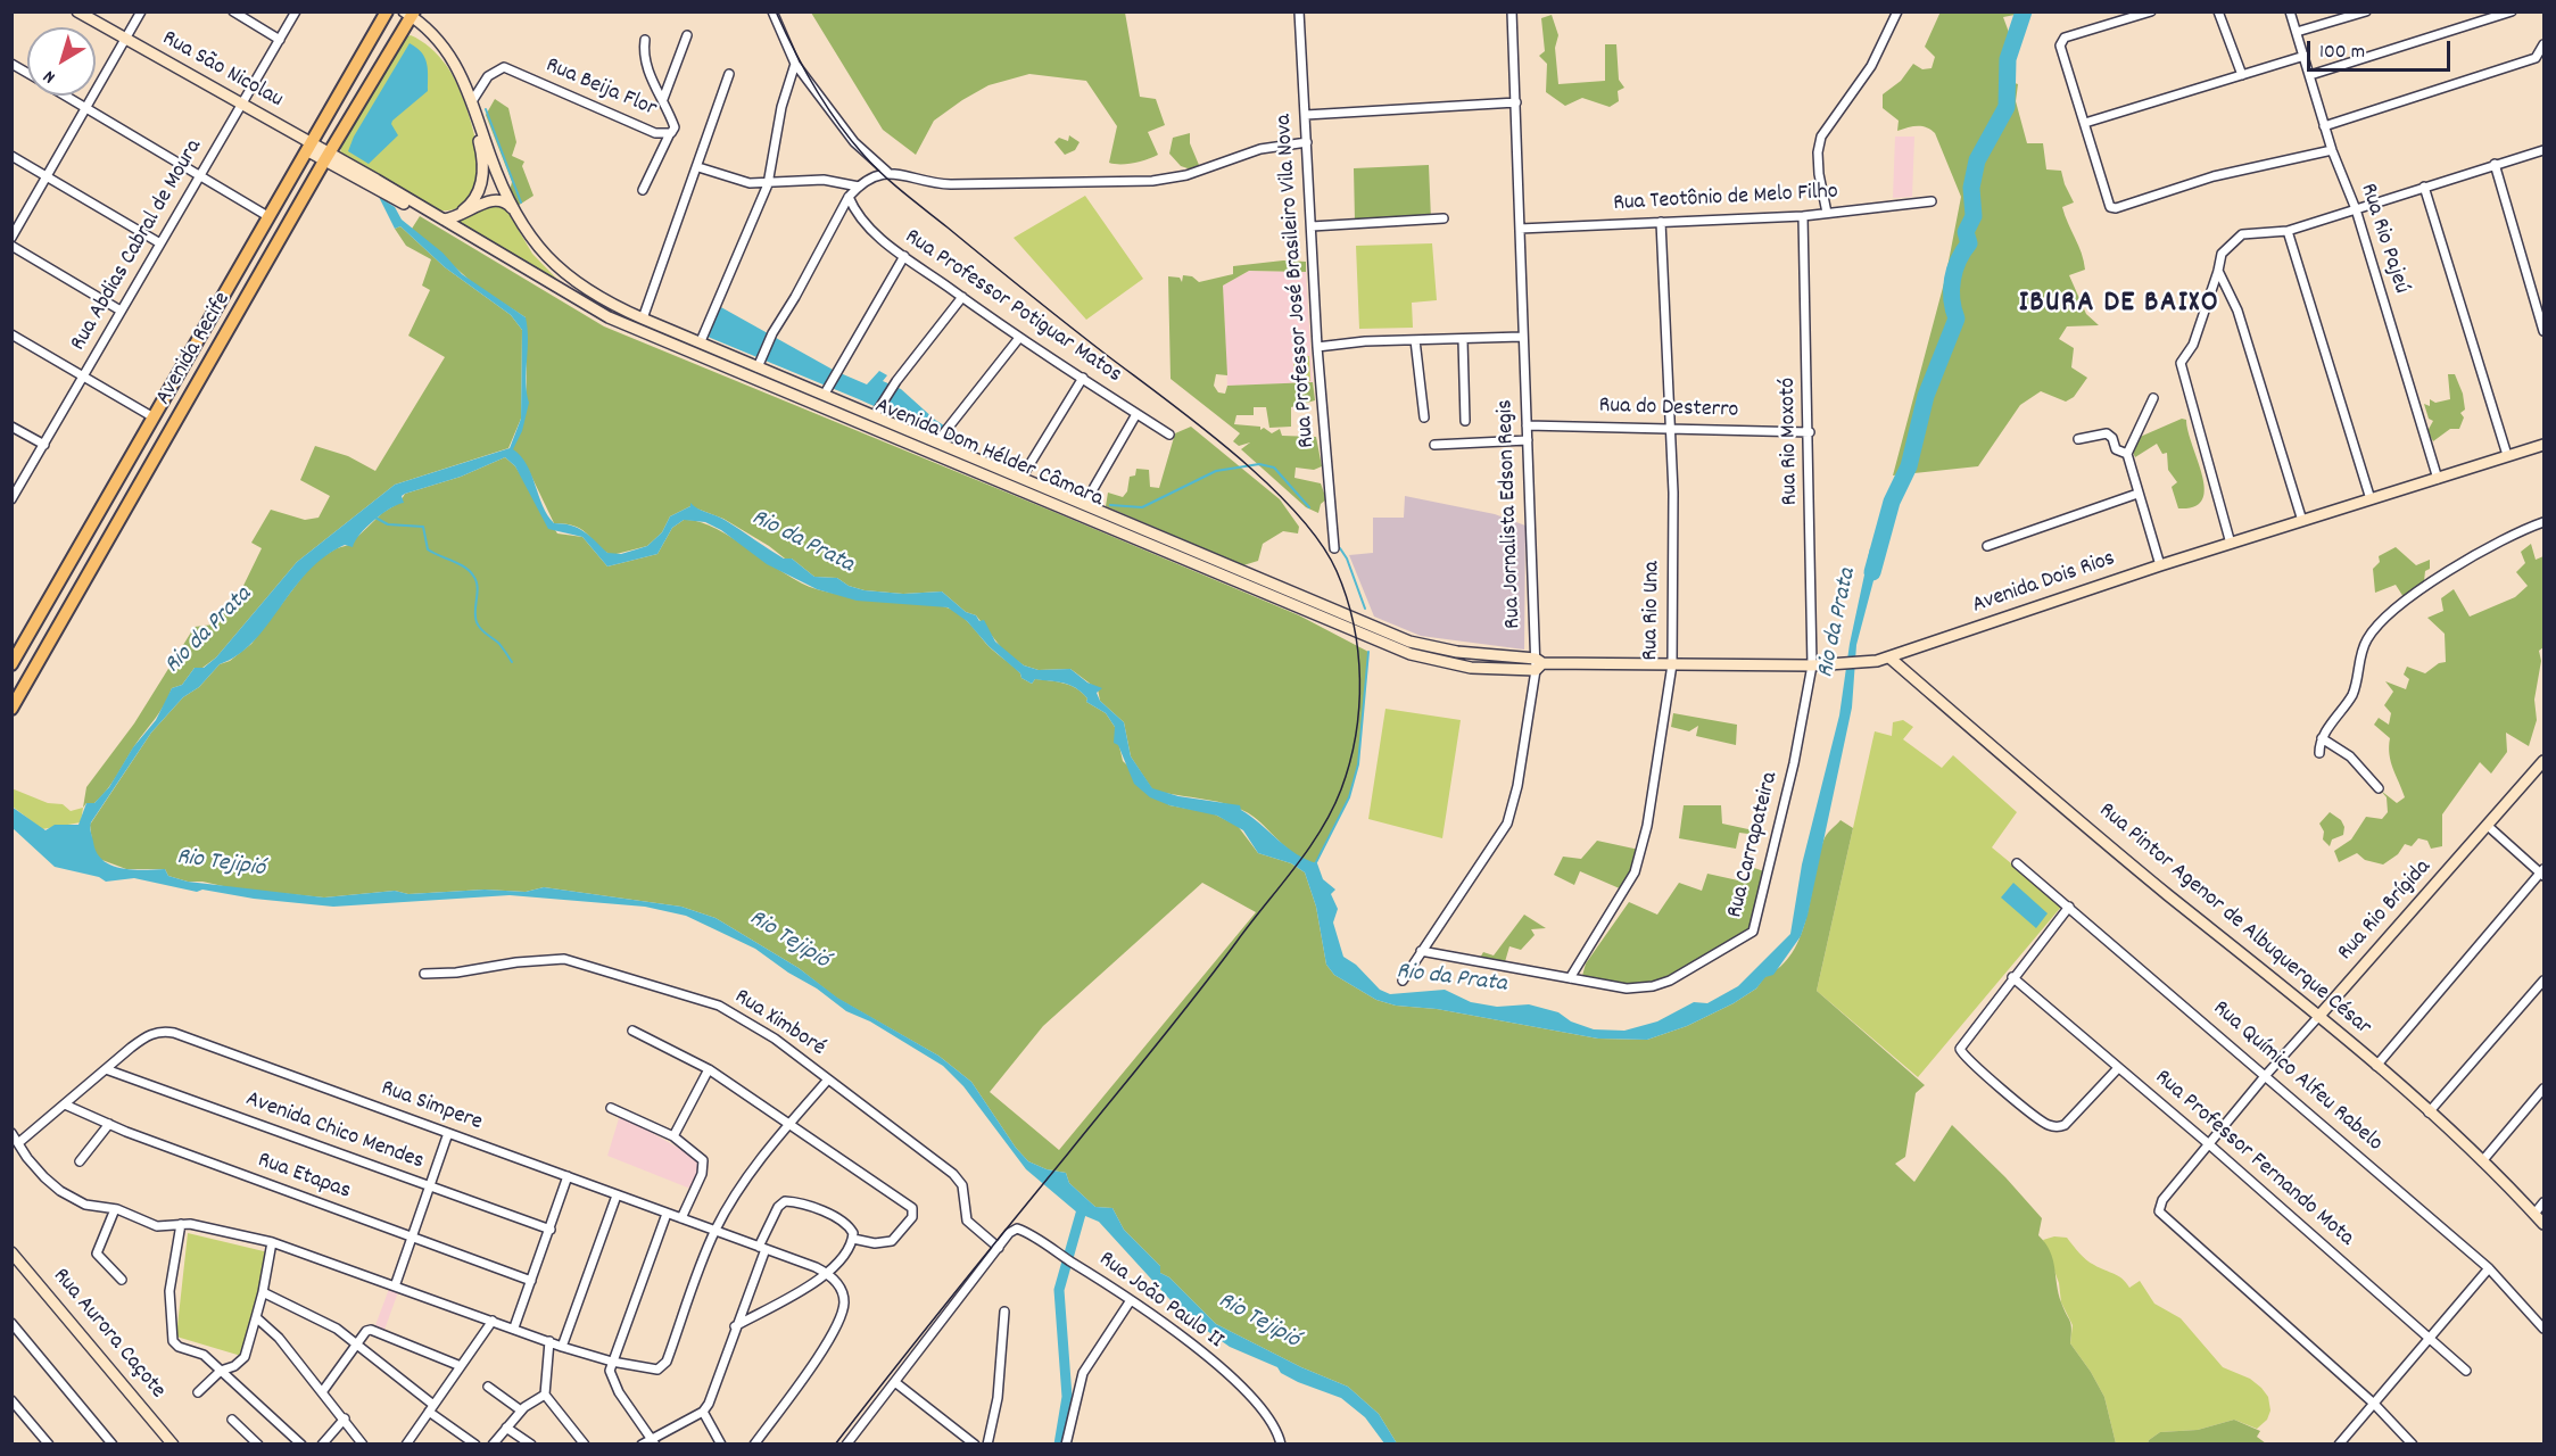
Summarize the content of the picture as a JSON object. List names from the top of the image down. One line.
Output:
{"streets":{"main road":["Rua São Nicolau","Avenida Recife","Avenida Dom Hélder Câmara","Avenida Dois Rios","Rua Rio Brígida","Rua Pintor Agenor de Albuquerque César","Rua Aurora Caçote"],"street":["Rua Beija Flor","Rua Teotônio de Melo Filho","Rua Rio Pajeú","Rua Abdias Cabral de Moura","Rua Professor José Brasileiro Vila Nova","Rua Professor Potiguar Matos","Rua do Desterro","Rua Rio Moxotó","Rua Jornalista Edson Regis","Rua Rio Una","Rua Carrapateira","Rua Ximboré","Rua Químico Alfeu Rabelo","Rua Simpere","Avenida Chico Mendes","Rua Professor Fernando Mota","Rua Etapas","Rua João Paulo II"]},"crossings":[["Rua São Nicolau","Rua Abdias Cabral de Moura"],["Rua São Nicolau","Avenida Recife"],["Rua São Nicolau","Avenida Dom Hélder Câmara"],["Rua Beija Flor","Avenida Dom Hélder Câmara"],["Rua Teotônio de Melo Filho","Rua Rio Moxotó"],["Rua Teotônio de Melo Filho","Rua Jornalista Edson Regis"],["Rua Teotônio de Melo Filho","Rua Rio Una"],["Rua Rio Pajeú","Avenida Dois Rios"],["Avenida Recife","Avenida Dom Hélder Câmara"],["Rua do Desterro","Rua Rio Moxotó"],["Rua do Desterro","Rua Jornalista Edson Regis"],["Rua do Desterro","Rua Rio Una"],["Rua Rio Moxotó","Avenida Dois Rios"],["Rua Rio Moxotó","Rua Carrapateira"],["Avenida Dom Hélder Câmara","Rua Jornalista Edson Regis"],["Avenida Dom Hélder Câmara","Avenida Dois Rios"],["Rua Jornalista Edson Regis","Avenida Dois Rios"],["Rua Jornalista Edson Regis","Rua Carrapateira"],["Avenida Dois Rios","Rua Rio Una"],["Avenida Dois Rios","Rua Carrapateira"],["Avenida Dois Rios","Rua Pintor Agenor de Albuquerque César"],["Rua Rio Una","Rua Carrapateira"],["Rua Rio Brígida","Rua Pintor Agenor de Albuquerque César"],["Rua Rio Brígida","Rua Químico Alfeu Rabelo"],["Rua Rio Brígida","Rua Professor Fernando Mota"],["Rua Ximboré","Rua João Paulo II"],["Rua Simpere","Avenida Chico Mendes"],["Rua Simpere","Rua Etapas"]],"districts":["IBURA DE BAIXO"],"water":["Rio da Prata","Rio Tejipió"],"scale_bar":"100 m","north":"bottom left"}
